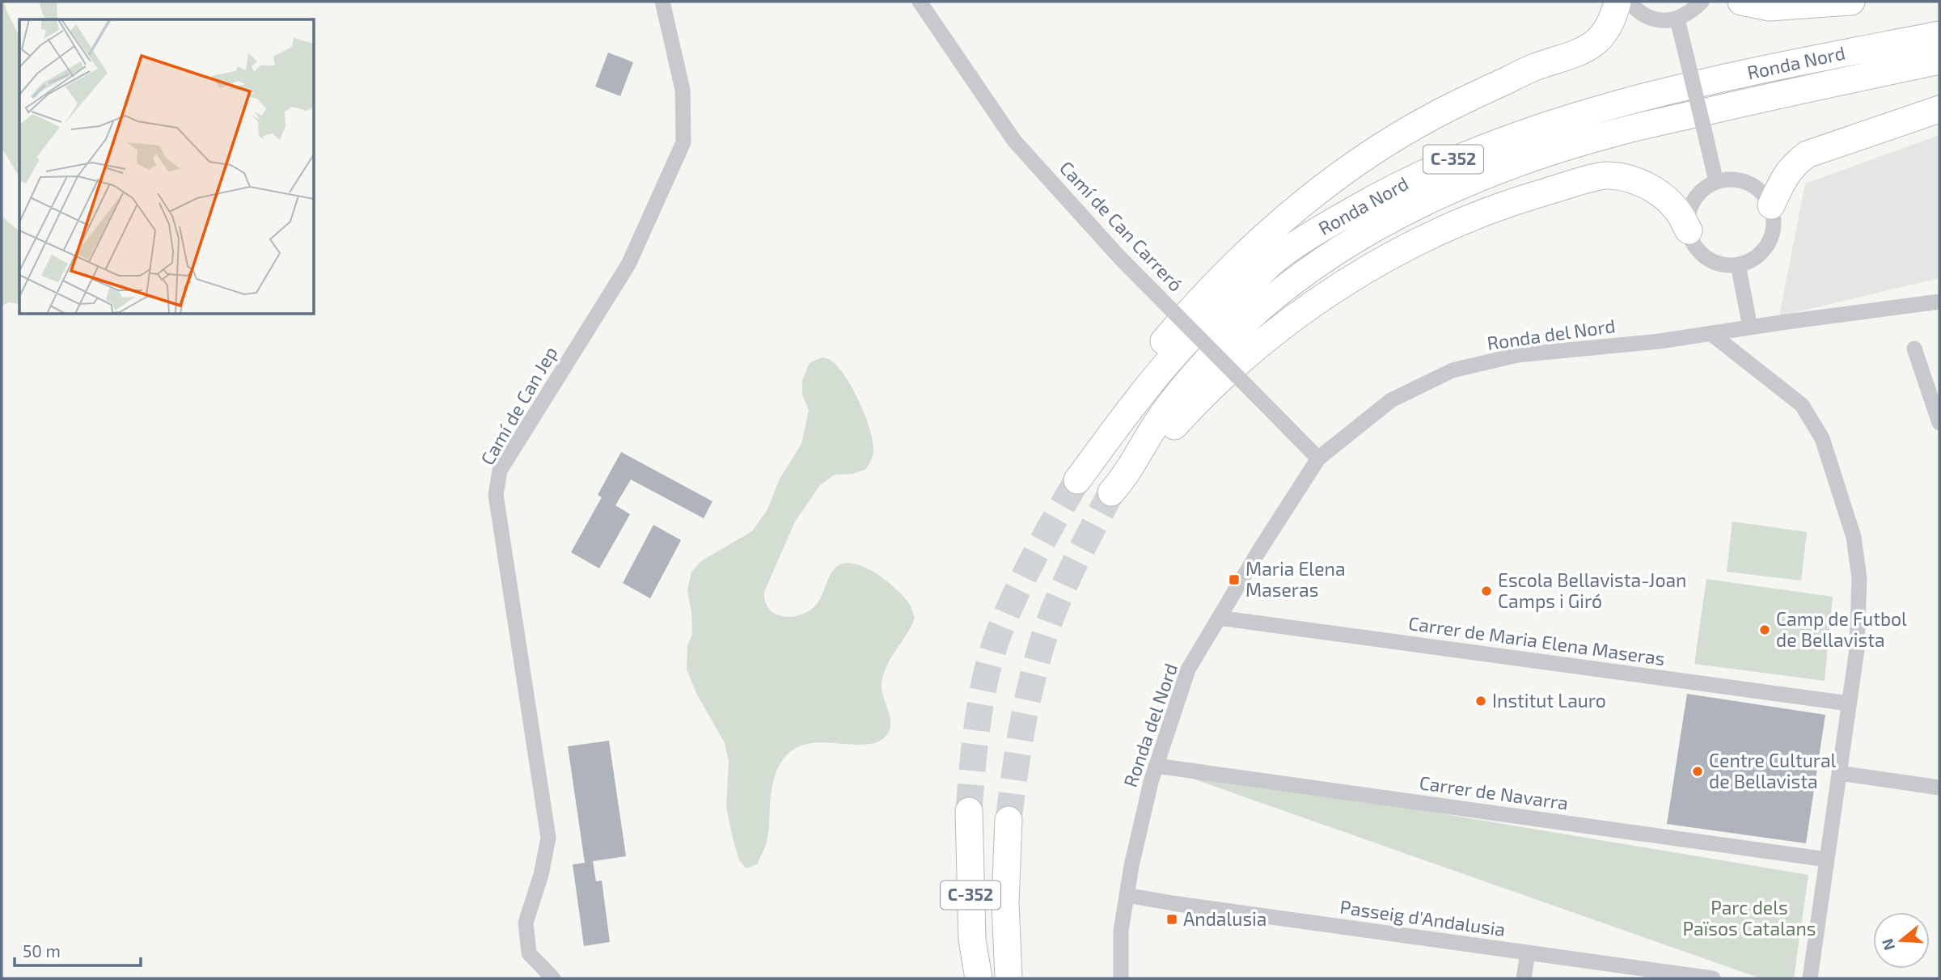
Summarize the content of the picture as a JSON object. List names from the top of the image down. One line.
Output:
{"streets":{"highway":["Ronda Nord","C-352"],"street":["Camí de Can Carreró","Ronda del Nord","Camí de Can Jep","Carrer de Maria Elena Maseras","Carrer de Navarra","Passeig d'Andalusia"]},"crossings":[["Camí de Can Carreró","Ronda del Nord"],["Ronda del Nord","Carrer de Maria Elena Maseras"],["Ronda del Nord","Carrer de Navarra"],["Ronda del Nord","Passeig d'Andalusia"]],"parks":["Parc dels Països Catalans"],"places":{"transit":["Maria Elena Maseras","Andalusia"],"other":["Escola Bellavista-Joan Camps i Giró","Camp de Futbol de Bellavista","Institut Lauro","Centre Cultural de Bellavista"]},"scale_bar":"50 m","north":"left"}
